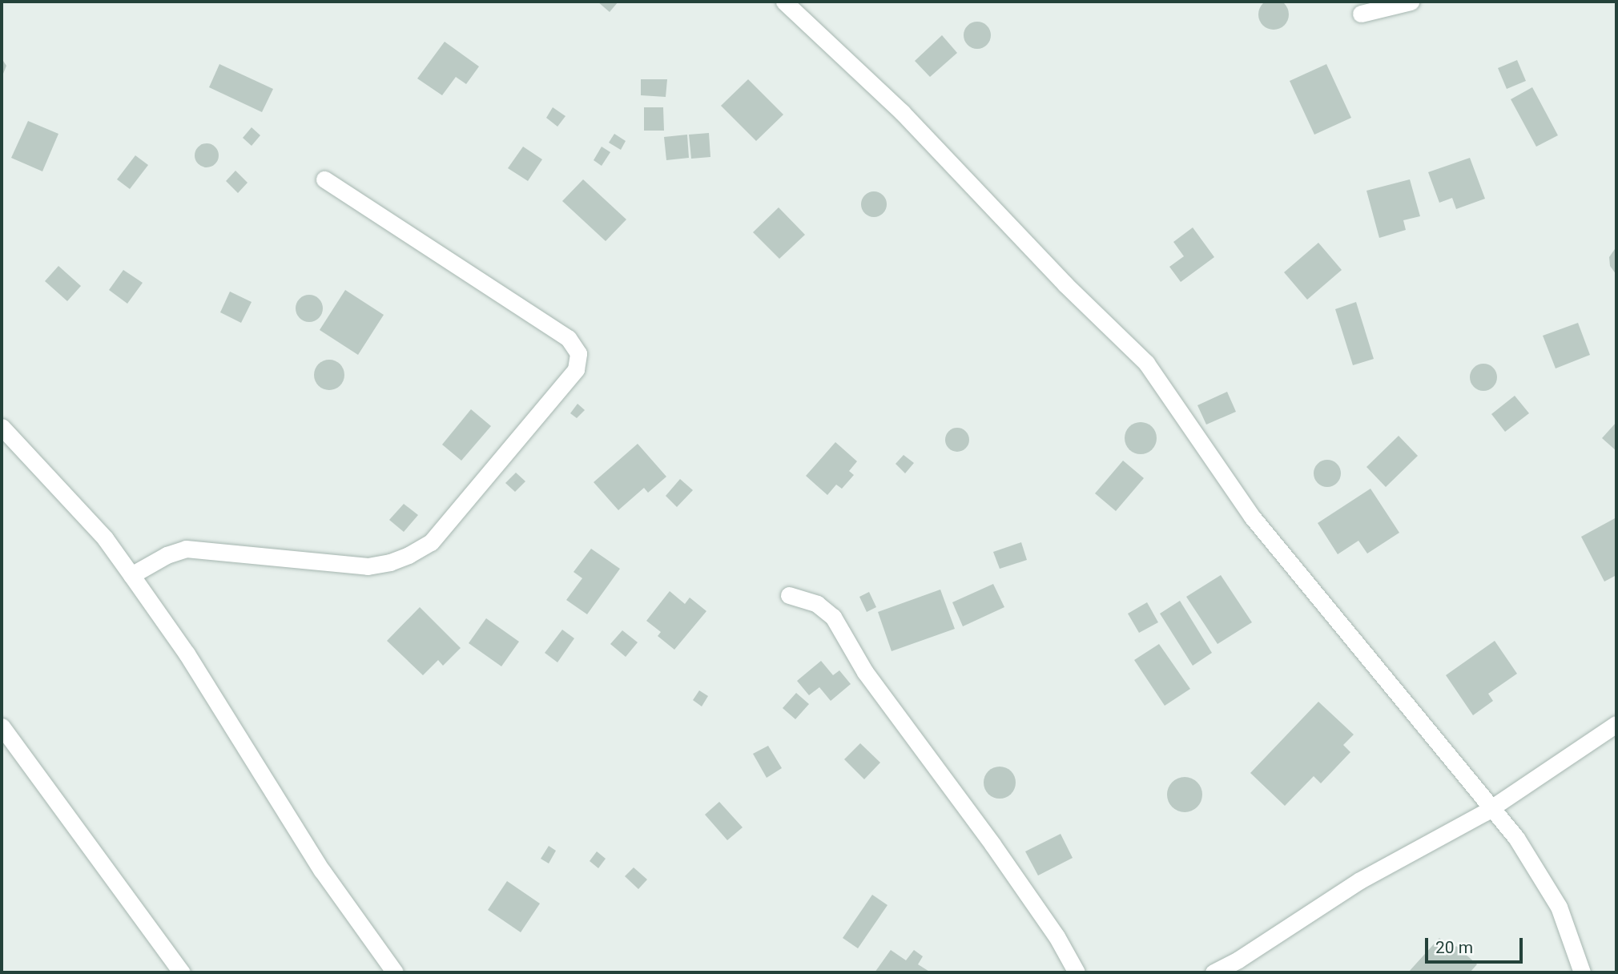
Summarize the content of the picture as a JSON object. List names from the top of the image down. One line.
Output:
{"scale_bar":"20 m"}
